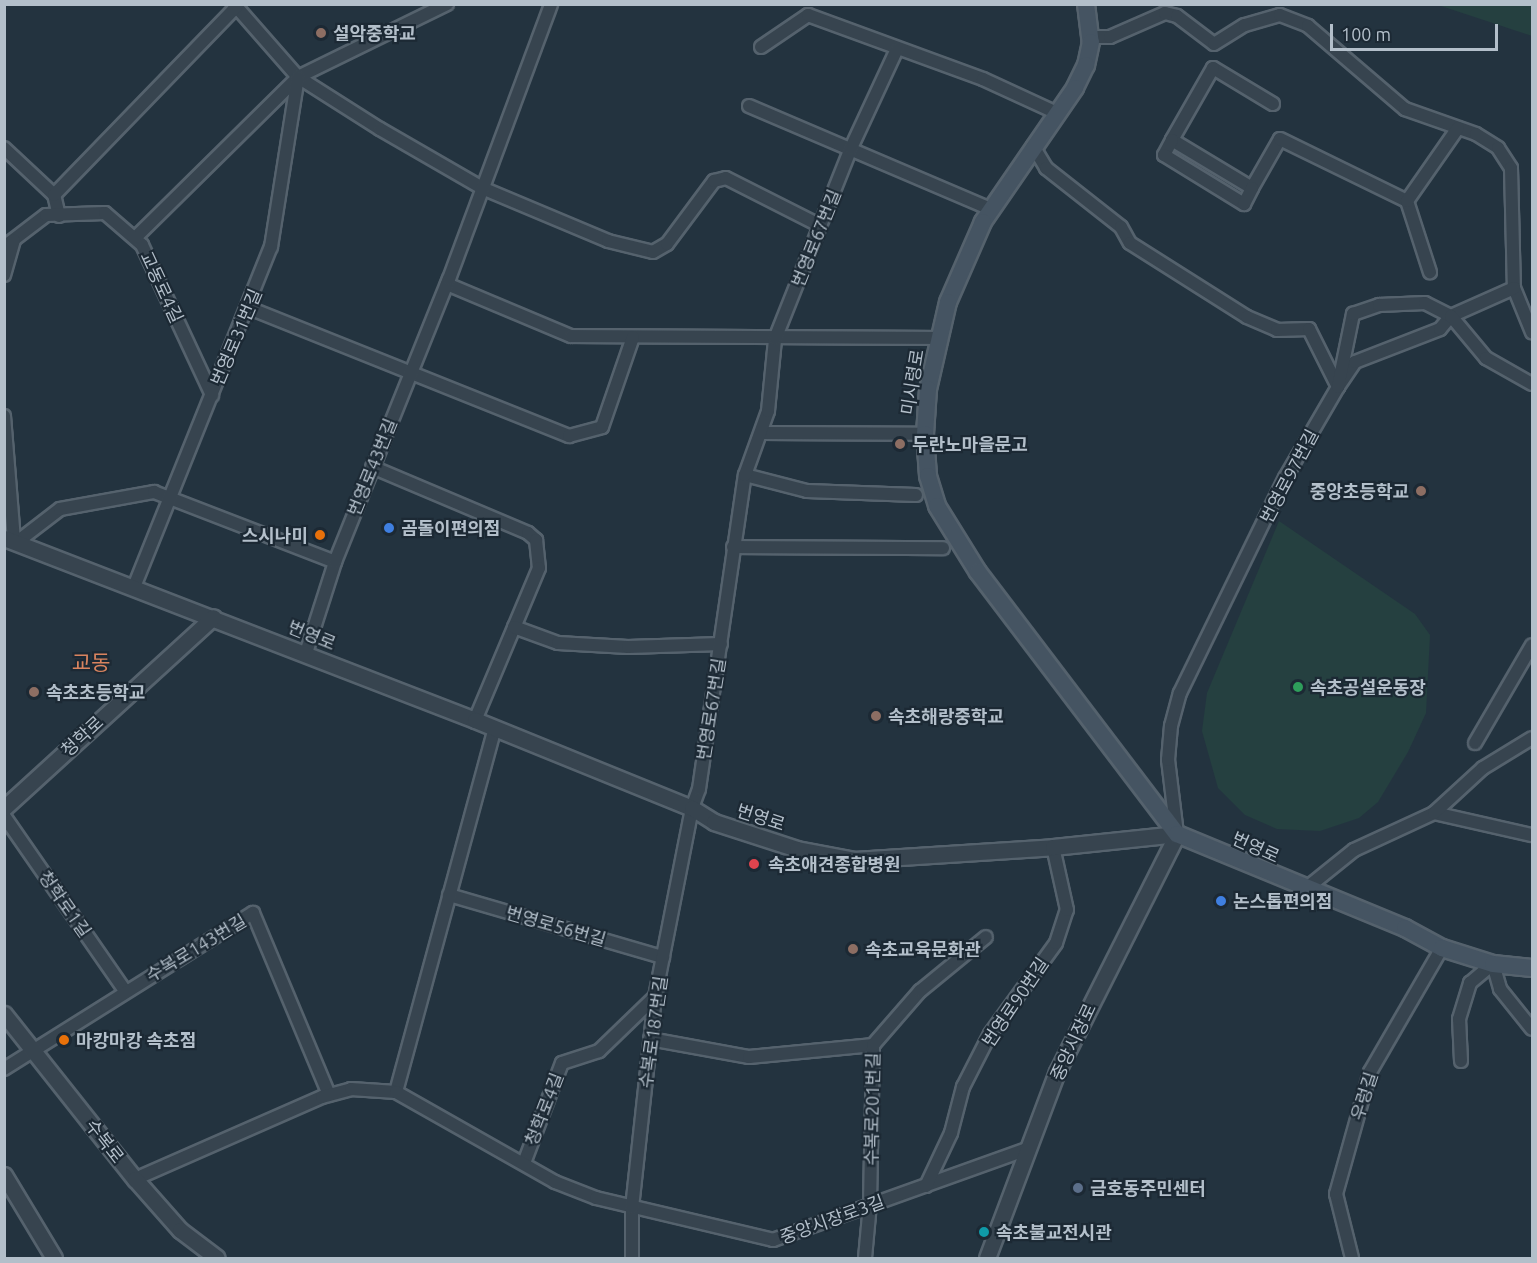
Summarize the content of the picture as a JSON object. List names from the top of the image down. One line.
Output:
{"streets":{"main road":["미시령로","번영로"],"street":["번영로67번길","교동로4길","번영로31번길","번영로43번길","번영로97번길","청학로","청학로1길","번영로56번길","수복로143번길","번영로90번길","수복로187번길","중앙시장로","우렁길","청학로4길","수복로201번길","수복로","중앙시장로3길"]},"crossings":[["번영로67번길","번영로"],["번영로67번길","수복로187번길"],["교동로4길","번영로31번길"],["번영로31번길","번영로"],["미시령로","번영로97번길"],["미시령로","번영로"],["미시령로","중앙시장로"],["번영로43번길","번영로"],["번영로97번길","번영로"],["번영로97번길","중앙시장로"],["번영로","청학로"],["번영로","번영로90번길"],["번영로","수복로187번길"],["번영로","중앙시장로"],["번영로","우렁길"],["청학로1길","수복로143번길"],["번영로56번길","수복로187번길"],["수복로143번길","수복로"],["번영로90번길","중앙시장로3길"],["수복로187번길","청학로4길"],["수복로187번길","중앙시장로3길"],["중앙시장로","중앙시장로3길"],["청학로4길","중앙시장로3길"],["수복로201번길","중앙시장로3길"]],"districts":["교동"],"places":["설악중학교","두란노마을문고","중앙초등학교","곰돌이편의점","스시나미","속초공설운동장","속초초등학교","속초해랑중학교","속초애견종합병원","논스톱편의점","속초교육문화관","마캉마캉 속초점","금호동주민센터","속초불교전시관"],"scale_bar":"100 m"}
